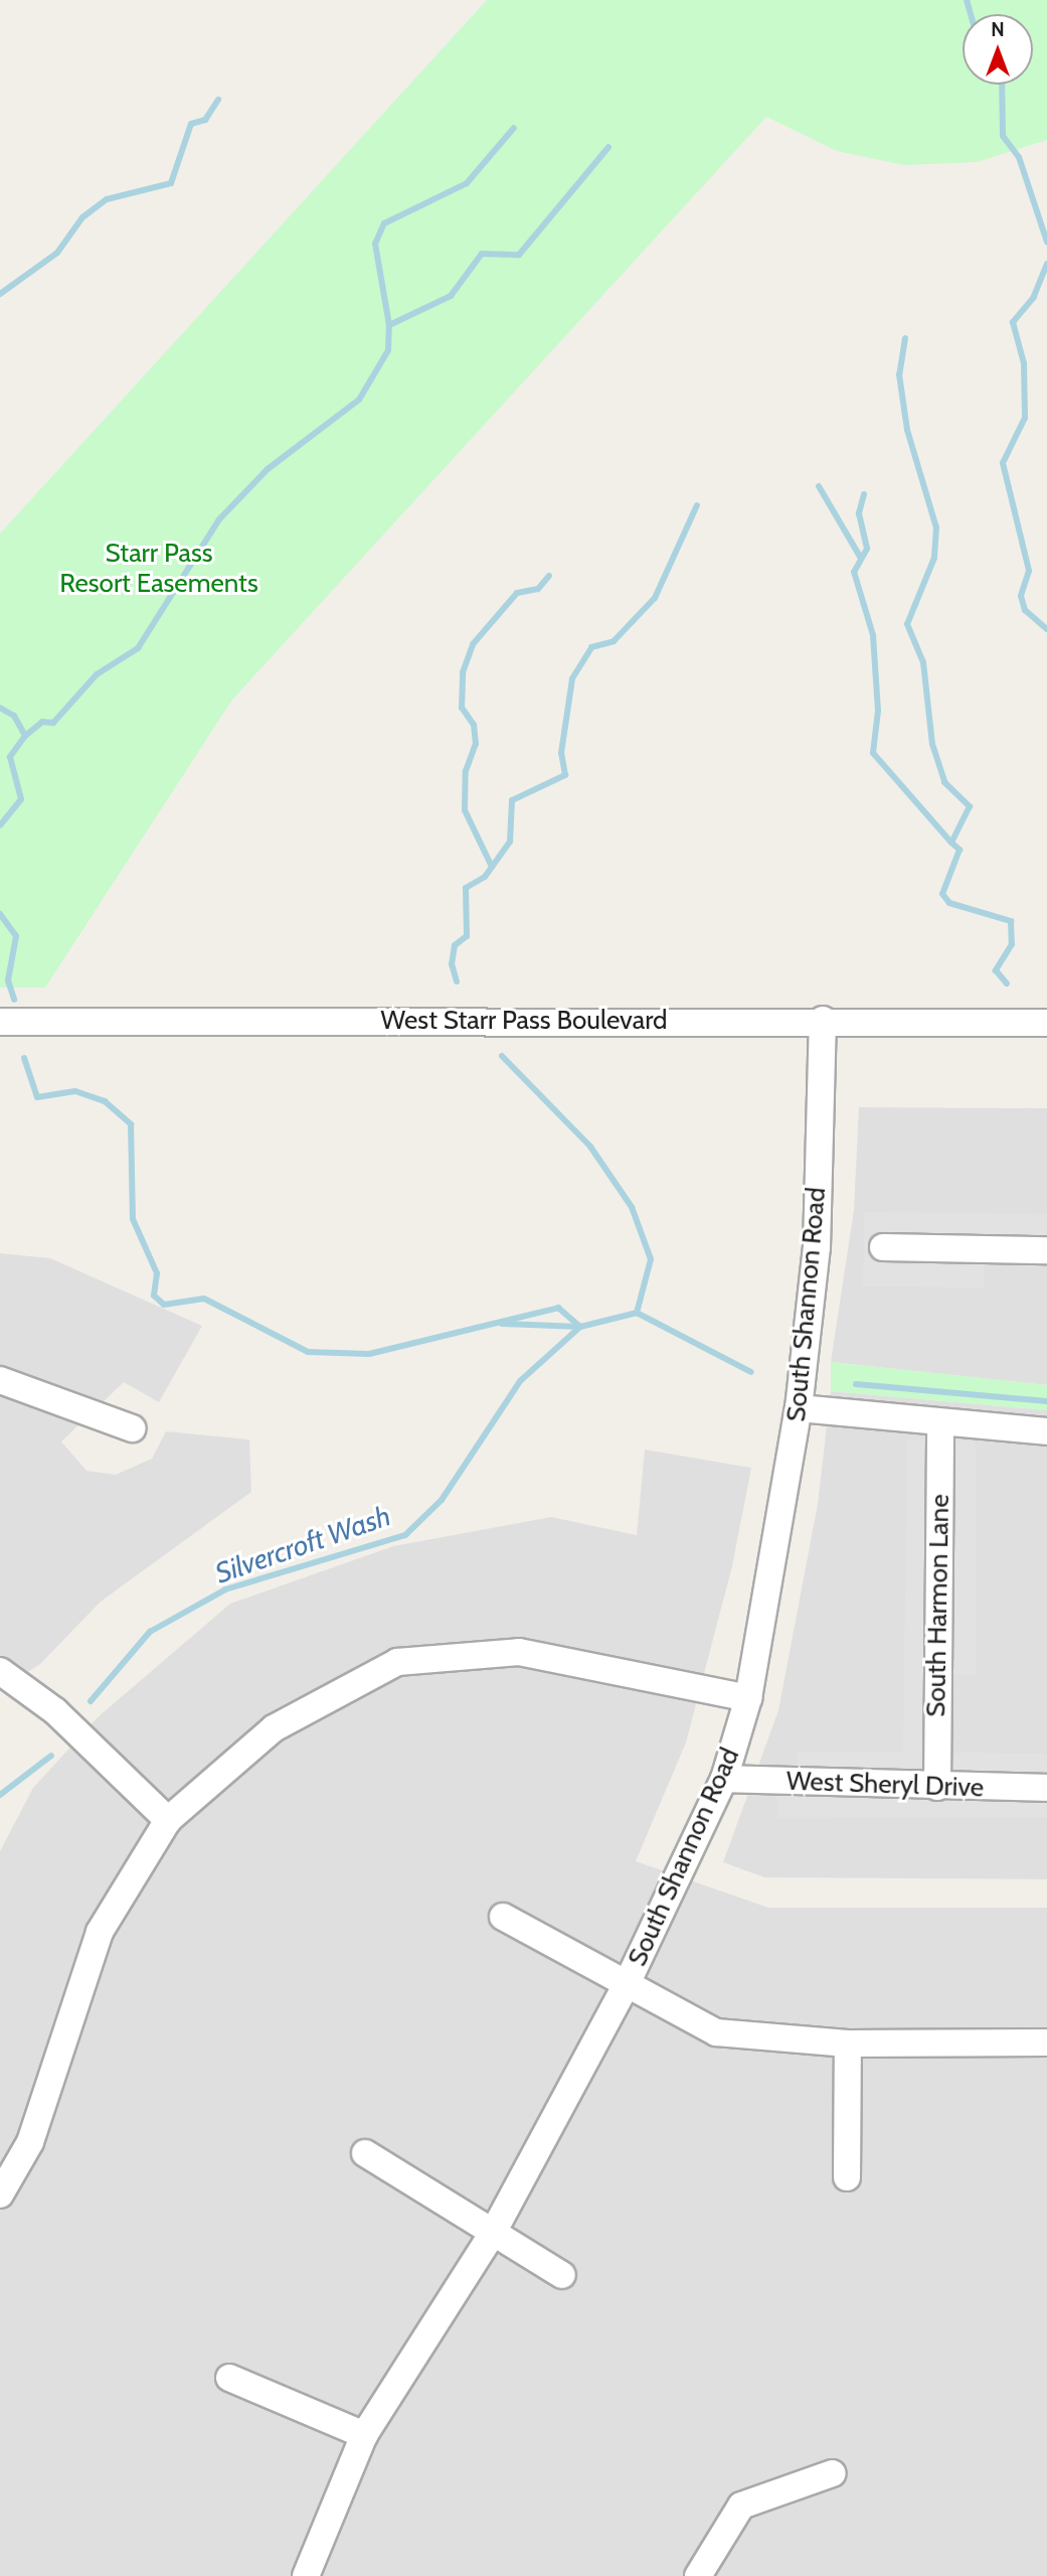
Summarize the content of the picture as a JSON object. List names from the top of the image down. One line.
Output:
{"streets":{"street":["West Starr Pass Boulevard","South Shannon Road","South Harmon Lane","West Sheryl Drive"]},"crossings":[["West Starr Pass Boulevard","South Shannon Road"],["South Shannon Road","West Sheryl Drive"],["South Harmon Lane","West Sheryl Drive"]],"water":["Silvercroft Wash"],"parks":["Starr Pass Resort Easements"],"north":"top"}
